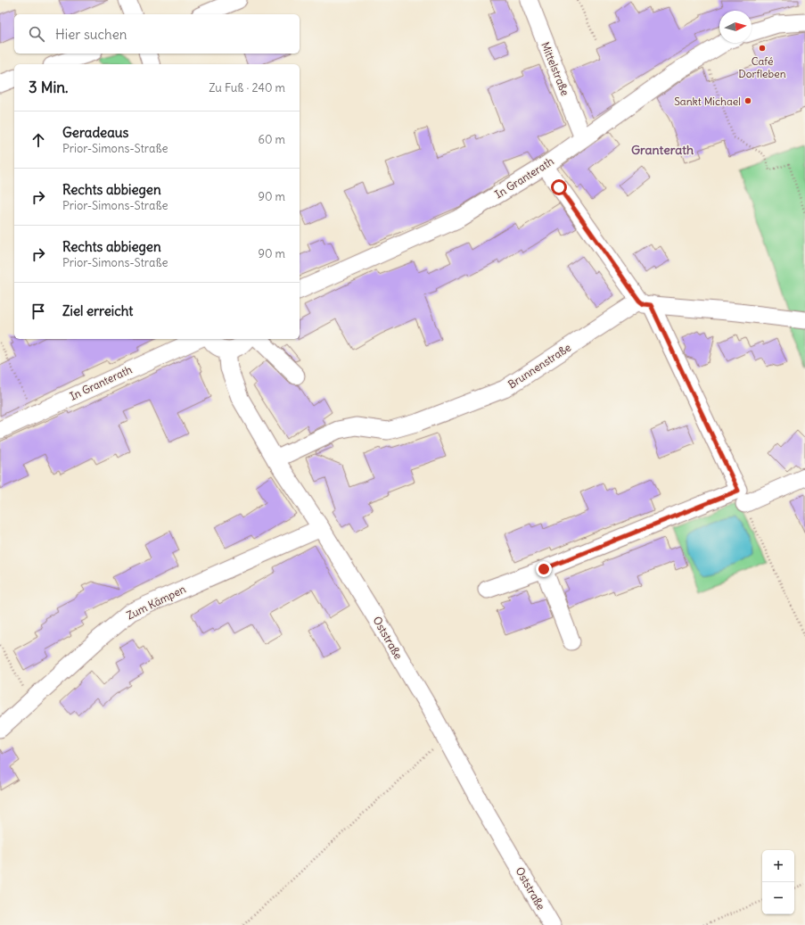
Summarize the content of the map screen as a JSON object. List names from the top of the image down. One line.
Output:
{"streets":{"street":["Mittelstraße","In Granterath","Brunnenstraße","Zum Kämpen","Oststraße"]},"crossings":[["Mittelstraße","In Granterath"],["Brunnenstraße","Oststraße"],["Zum Kämpen","Oststraße"]],"districts":["Granterath"],"places":["Café Dorfleben","Sankt Michael"],"north":"right","page":{"search":"Hier suchen","heading":["3 Min.","Zu Fuß · 240 m"],"list":[["Geradeaus","Prior-Simons-Straße","60 m"],["Rechts abbiegen","Prior-Simons-Straße","90 m"],["Rechts abbiegen","Prior-Simons-Straße","90 m"],"Ziel erreicht"],"map_buttons":["+","−"]}}
